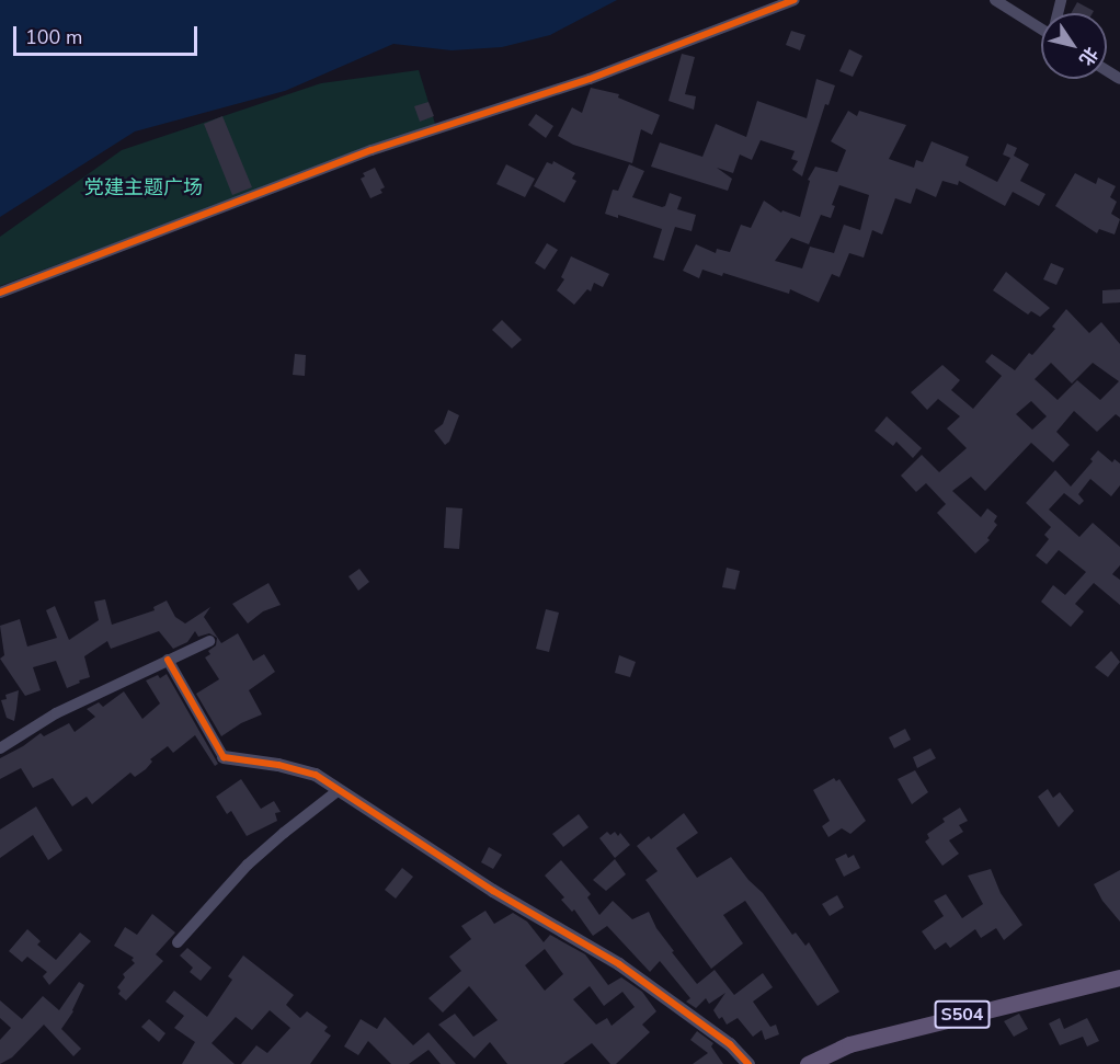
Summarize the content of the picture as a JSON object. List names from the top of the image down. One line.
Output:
{"streets":{"main road":["S504"]},"parks":["党建主题广场"],"scale_bar":"100 m","north":"bottom right"}
